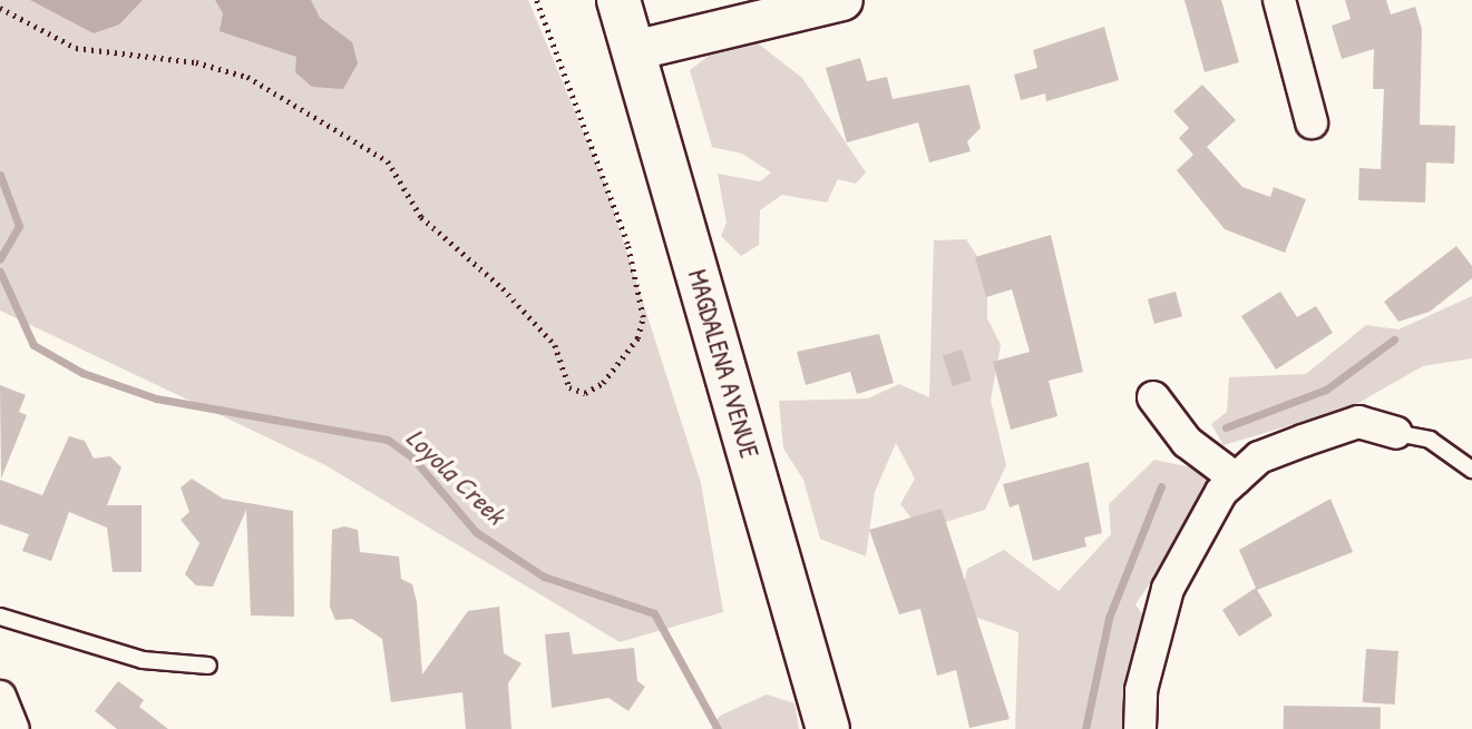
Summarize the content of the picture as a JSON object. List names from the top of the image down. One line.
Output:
{"streets":{"main road":["MAGDALENA AVENUE"]},"water":["Loyola Creek"]}
